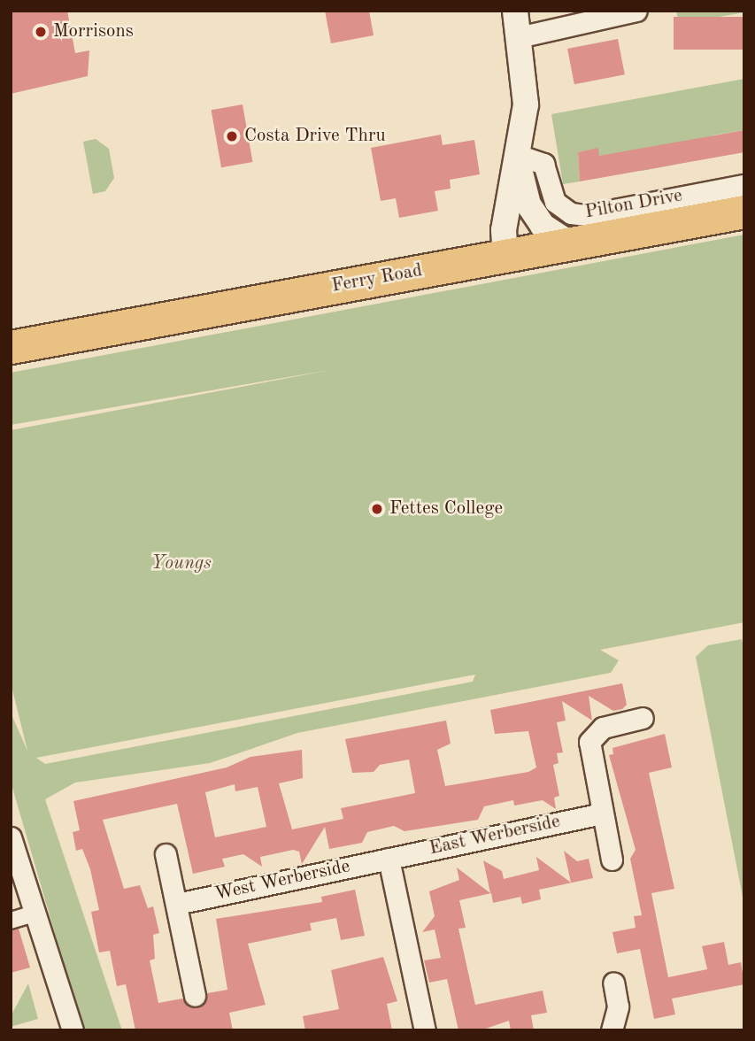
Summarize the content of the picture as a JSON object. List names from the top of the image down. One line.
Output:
{"streets":{"main road":["Ferry Road"],"street":["Pilton Drive","East Werberside","West Werberside"]},"crossings":[["Pilton Drive","Ferry Road"],["East Werberside","West Werberside"]],"parks":["Youngs"],"places":["Morrisons","Costa Drive Thru","Fettes College"]}
